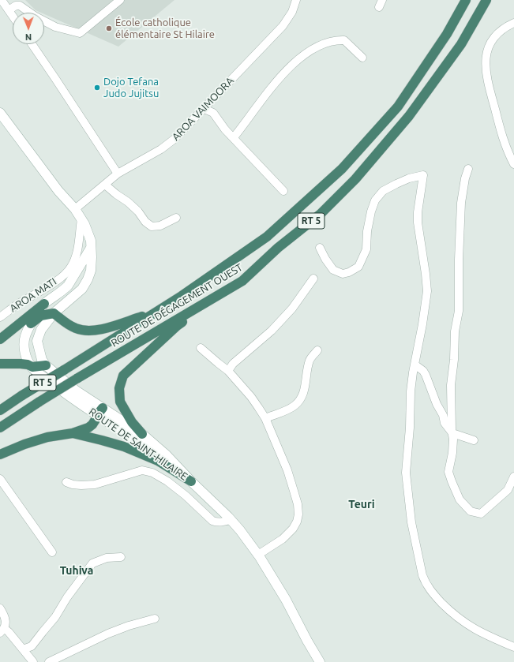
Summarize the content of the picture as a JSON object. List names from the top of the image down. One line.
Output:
{"streets":{"highway":["RT 5","ROUTE DE DÉGAGEMENT OUEST"],"main road":["ROUTE DE SAINT-HILAIRE"],"street":["AROA VAIMOORA","AROA MATI"]},"crossings":[["AROA VAIMOORA","ROUTE DE SAINT-HILAIRE"],["AROA MATI","ROUTE DE SAINT-HILAIRE"]],"districts":["Teuri","Tuhiva"],"places":["École catholique élémentaire St Hilaire","Dojo Tefana Judo Jujitsu"],"north":"bottom"}
